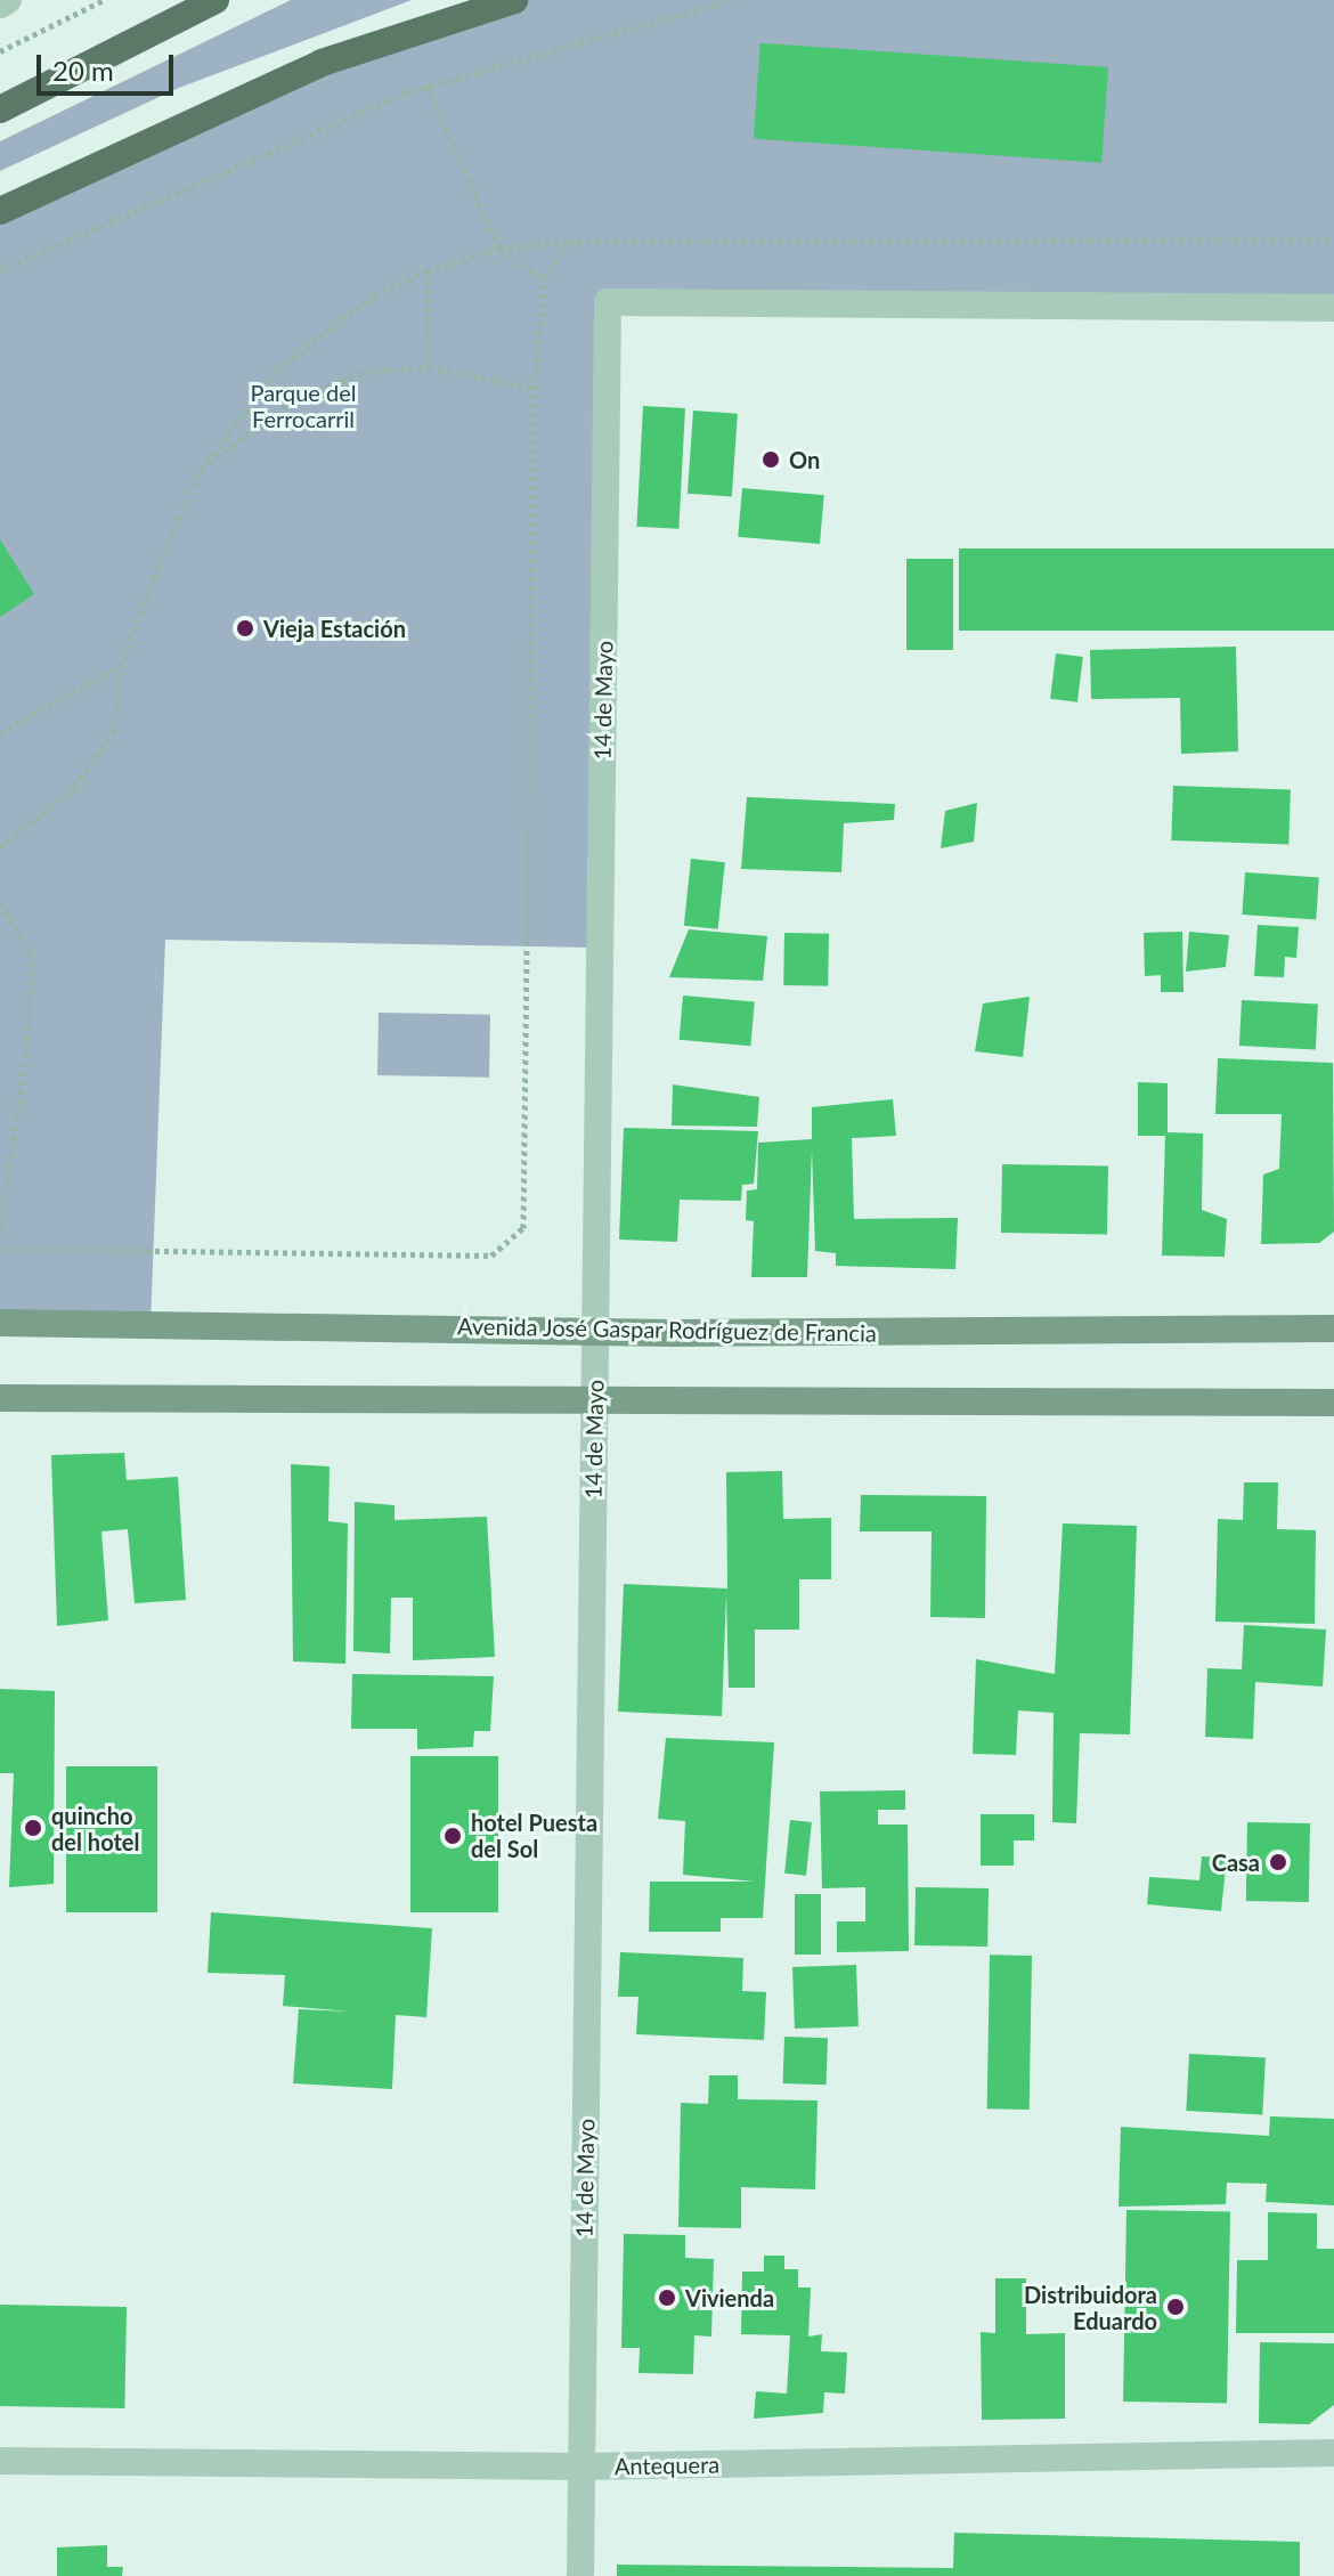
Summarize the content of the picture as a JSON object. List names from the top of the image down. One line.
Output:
{"streets":{"main road":["Avenida José Gaspar Rodríguez de Francia"],"street":["14 de Mayo","Antequera"]},"crossings":[["14 de Mayo","Avenida José Gaspar Rodríguez de Francia"],["14 de Mayo","Antequera"]],"parks":["Parque del Ferrocarril"],"places":["On","Vieja Estación","quincho del hotel","hotel Puesta del Sol","Casa","Vivienda","Distribuidora Eduardo"],"scale_bar":"20 m"}
